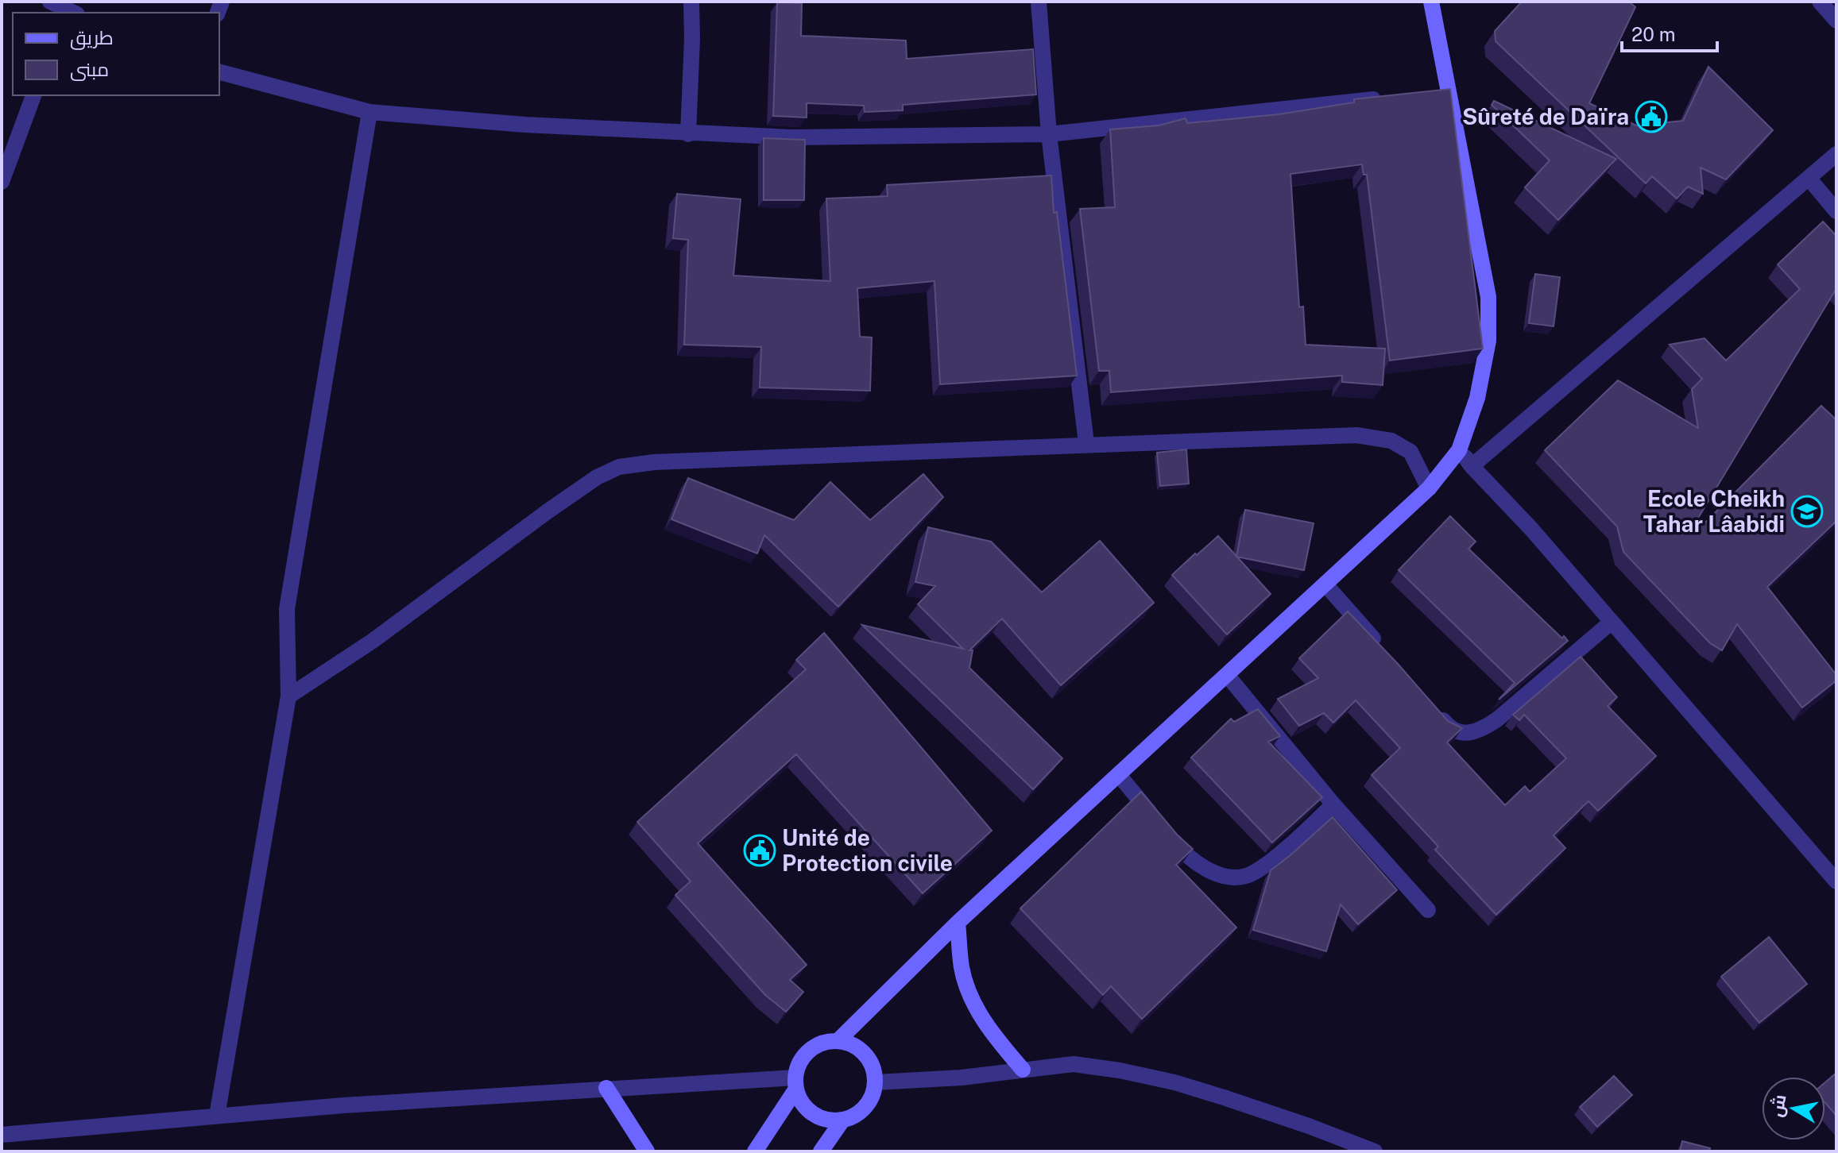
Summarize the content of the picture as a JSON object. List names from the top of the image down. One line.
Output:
{"places":{"public building":["Sûreté de Daïra","Unité de Protection civile"],"school or university":["Ecole Cheikh Tahar Lâabidi"]},"legend":["طريق","مبنى"],"scale_bar":"20 m","north":"left"}
